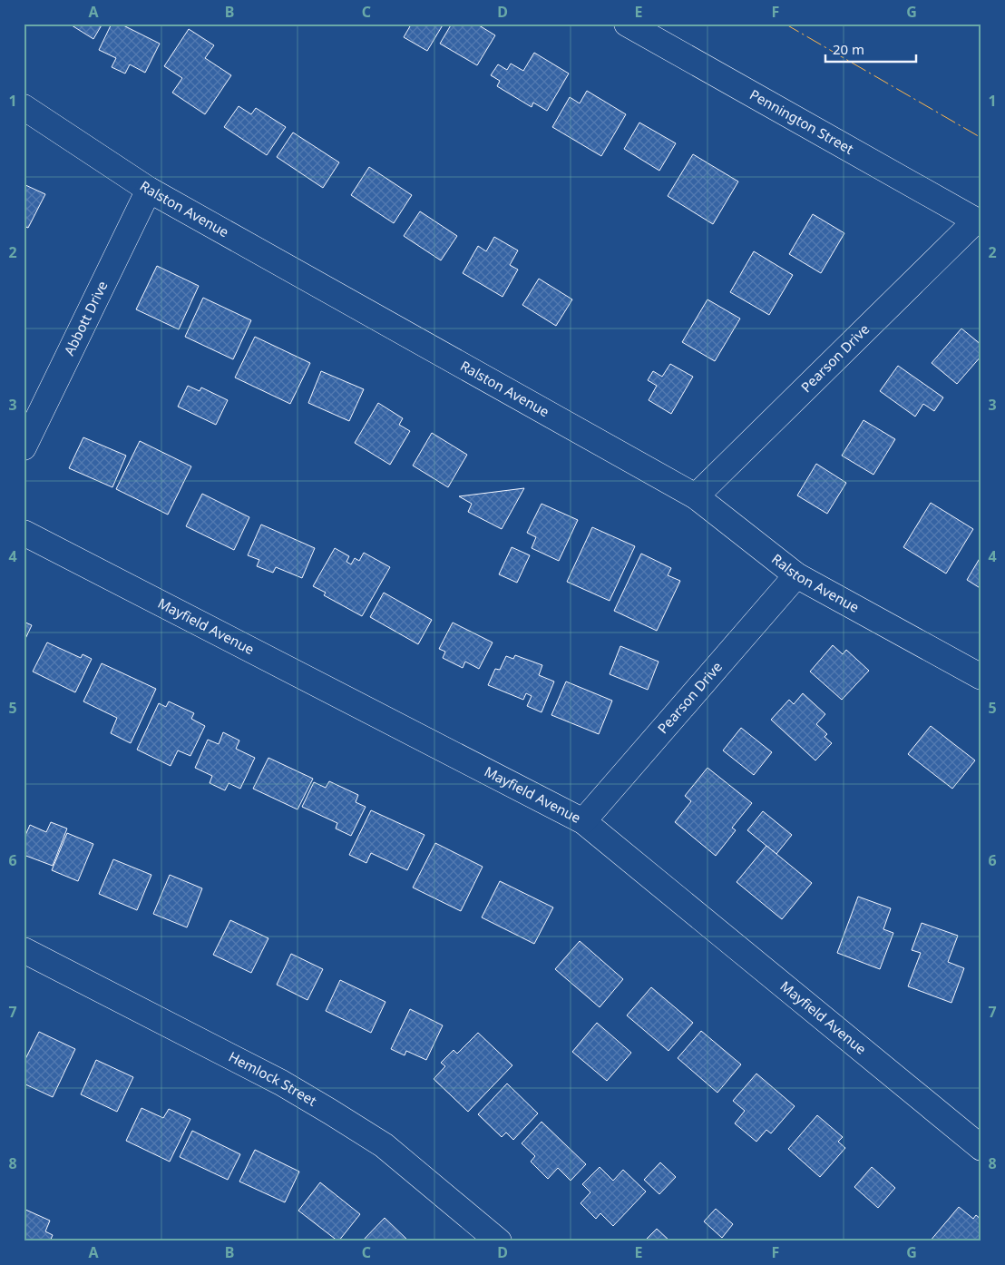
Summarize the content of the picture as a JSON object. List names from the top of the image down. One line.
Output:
{"streets":{"street":["Pennington Street","Ralston Avenue","Abbott Drive","Pearson Drive","Mayfield Avenue","Hemlock Street"]},"crossings":[["Pennington Street","Pearson Drive"],["Ralston Avenue","Abbott Drive"],["Ralston Avenue","Pearson Drive"],["Pearson Drive","Mayfield Avenue"]],"scale_bar":"20 m","grid":{"columns":["A","B","C","D","E","F","G"],"rows":["1","2","3","4","5","6","7","8"]}}
